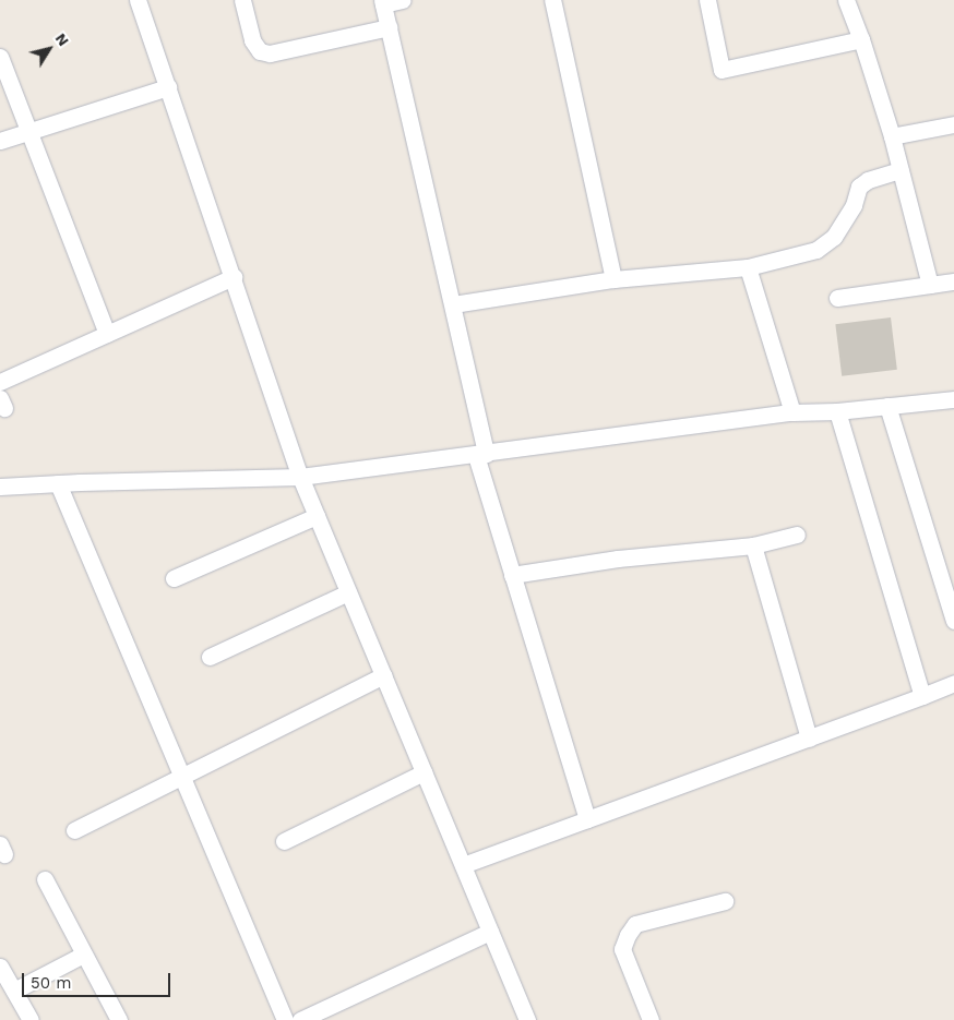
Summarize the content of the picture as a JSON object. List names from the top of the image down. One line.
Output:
{"scale_bar":"50 m","north":"top right"}
